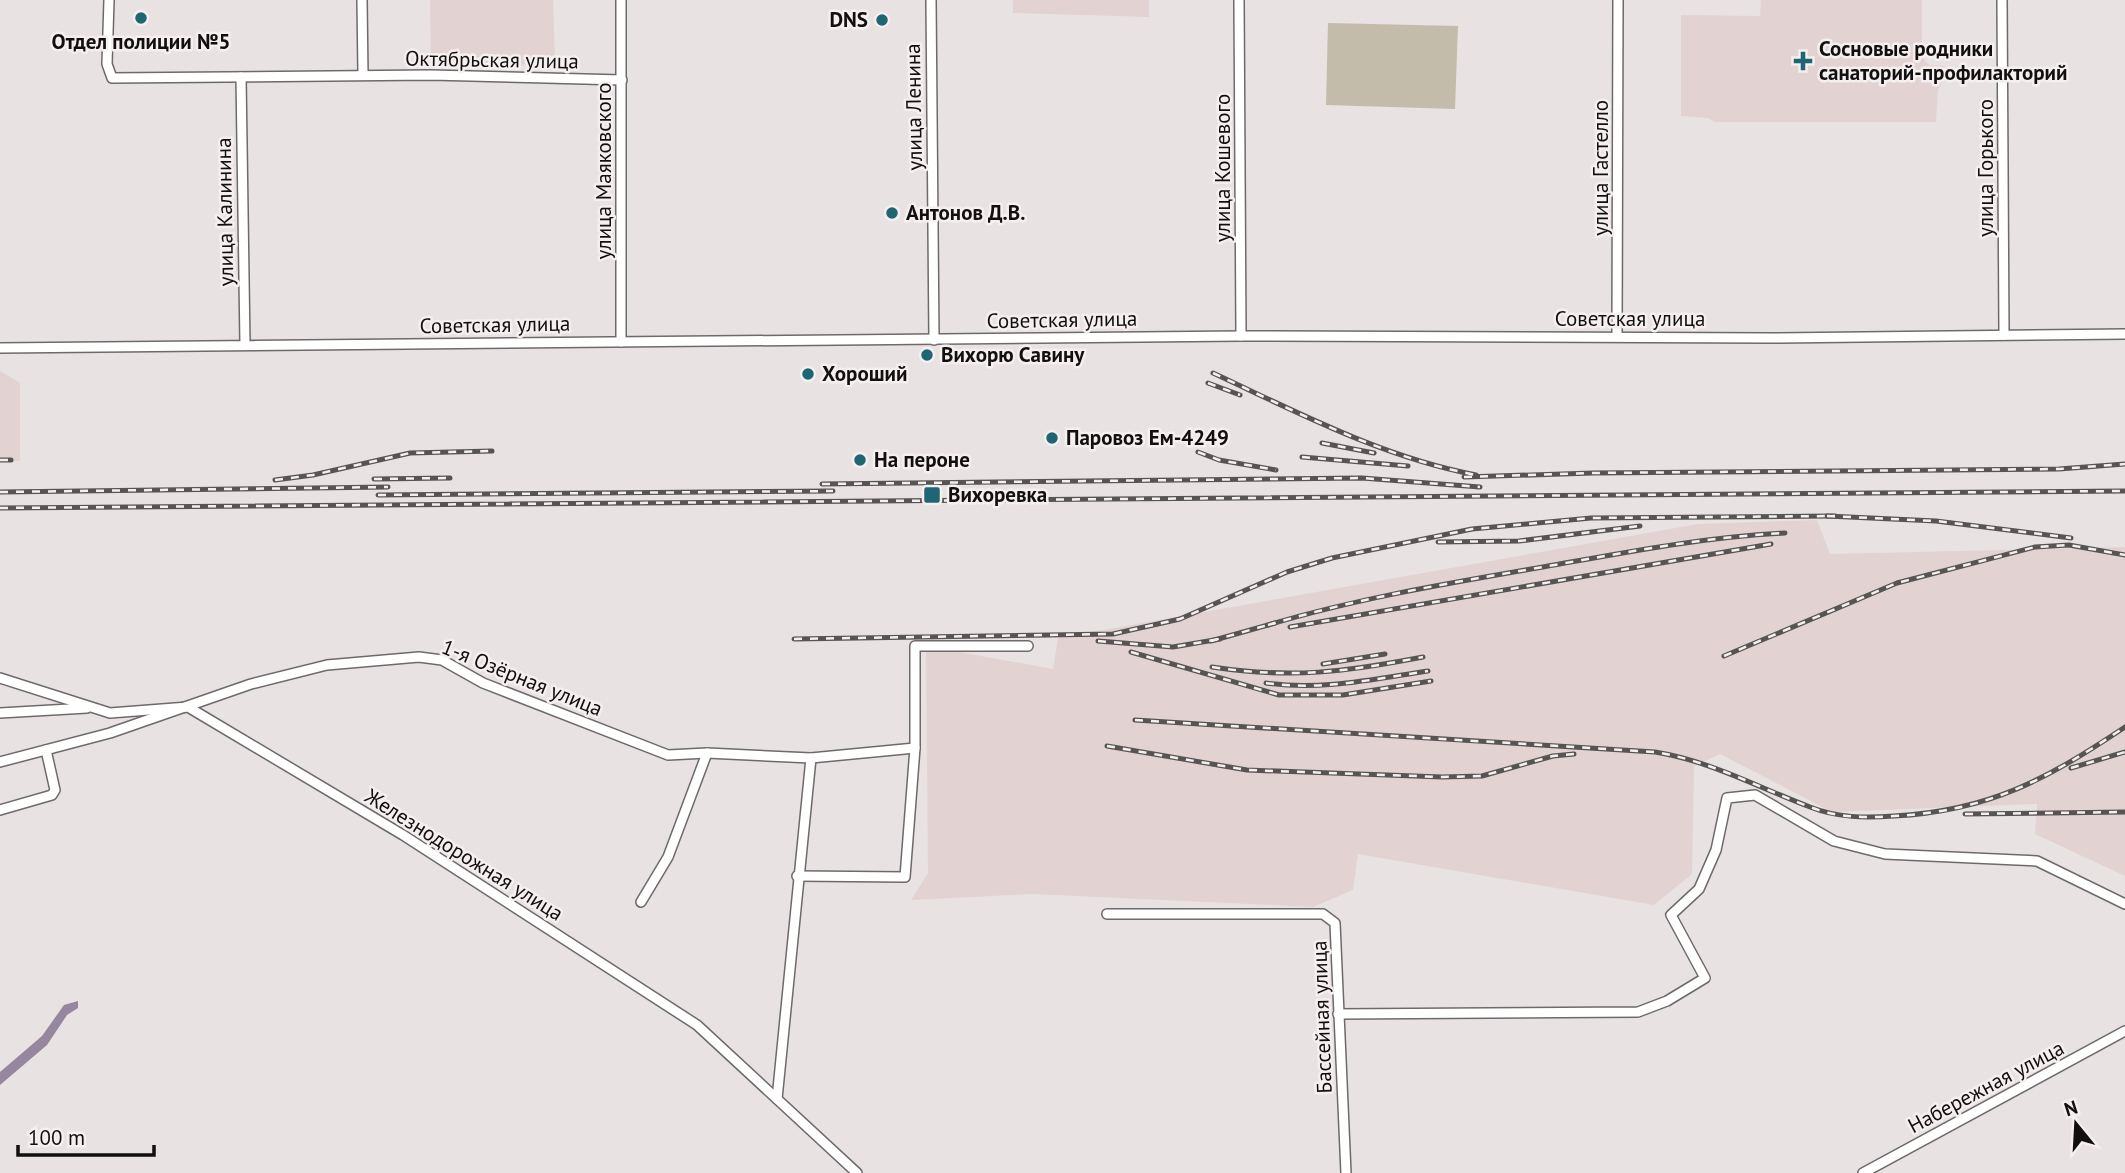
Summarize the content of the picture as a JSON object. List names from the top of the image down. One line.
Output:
{"streets":{"street":["Октябрьская улица","улица Ленина","улица Кошевого","улица Гастелло","улица Горького","улица Маяковского","улица Калинина","Советская улица","1-я Озёрная улица","Железнодорожная улица","Бассейная улица","Набережная улица"]},"crossings":[["Октябрьская улица","улица Маяковского"],["Октябрьская улица","улица Калинина"],["улица Ленина","Советская улица"],["улица Кошевого","Советская улица"],["улица Гастелло","Советская улица"],["улица Горького","Советская улица"],["улица Маяковского","Советская улица"],["улица Калинина","Советская улица"],["1-я Озёрная улица","Железнодорожная улица"]],"places":{"other":["Отдел полиции №5","DNS","Антонов Д.В.","Вихорю Савину","Хороший","Паровоз Ем-4249","На пероне"],"health":["Сосновые родники санаторий-профилакторий"],"transit":["Вихоревка"]},"scale_bar":"100 m","north":"top"}
